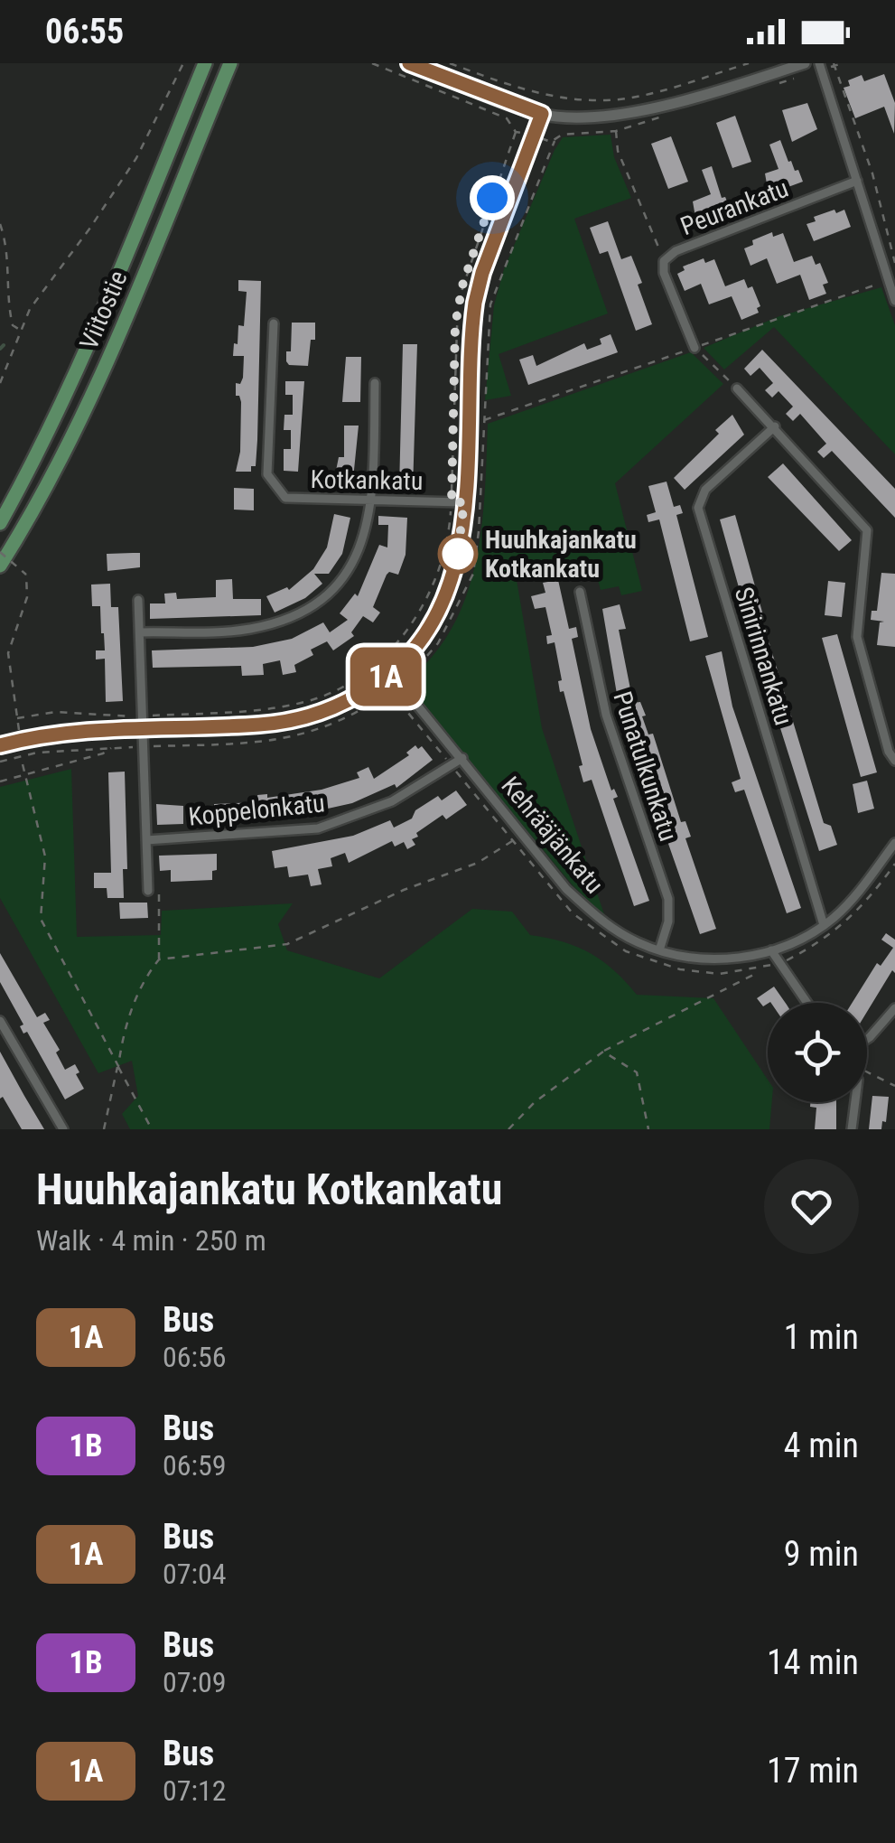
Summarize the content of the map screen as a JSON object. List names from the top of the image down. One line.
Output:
{"streets":{"highway":["Viitostie"],"street":["Peurankatu","Kotkankatu","Sinirinnankatu","Punatulkunkatu","Koppelonkatu","Kehrääjänkatu"]},"crossings":[["Sinirinnankatu","Kehrääjänkatu"],["Punatulkunkatu","Kehrääjänkatu"],["Koppelonkatu","Kehrääjänkatu"]],"places":["Huuhkajankatu Kotkankatu"],"lines":["bus line 1A"],"page":{"status":"06:55","on_map":"1A","heading":["Huuhkajankatu Kotkankatu","Walk · 4 min · 250 m"],"list":[{"mark":"1A","name":"Bus","note":"06:56","value":"1 min"},{"mark":"1B","name":"Bus","note":"06:59","value":"4 min"},{"mark":"1A","name":"Bus","note":"07:04","value":"9 min"},{"mark":"1B","name":"Bus","note":"07:09","value":"14 min"},{"mark":"1A","name":"Bus","note":"07:12","value":"17 min"}]}}
